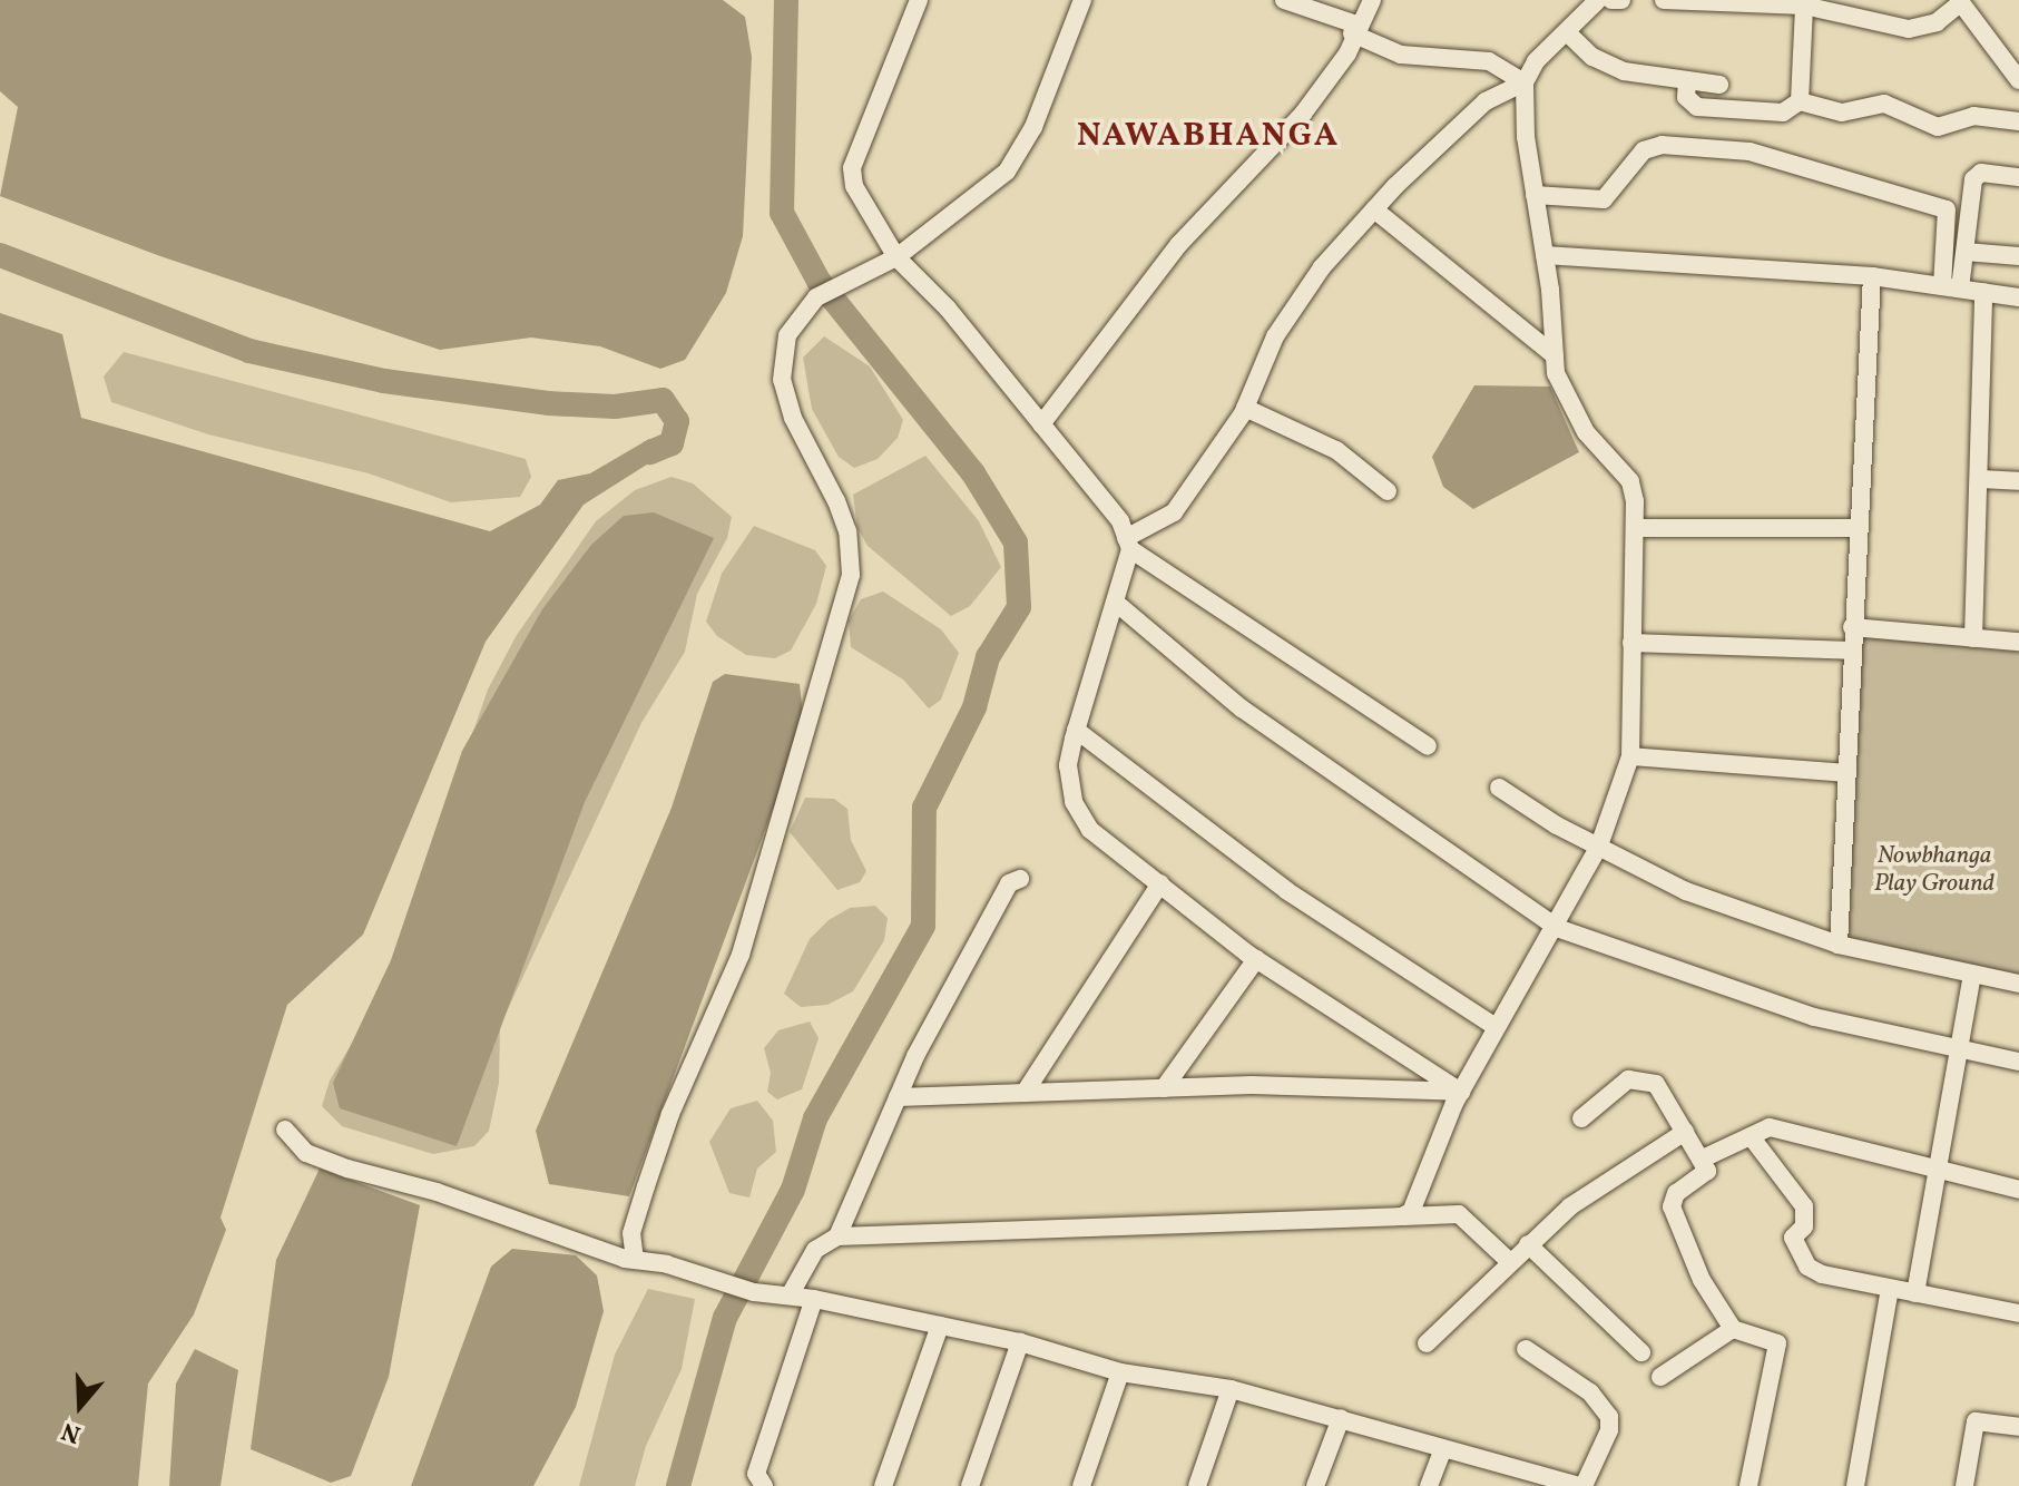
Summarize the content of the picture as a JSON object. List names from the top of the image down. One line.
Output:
{"districts":["NAWABHANGA"],"parks":["Nowbhanga Play Ground"],"north":"bottom"}
